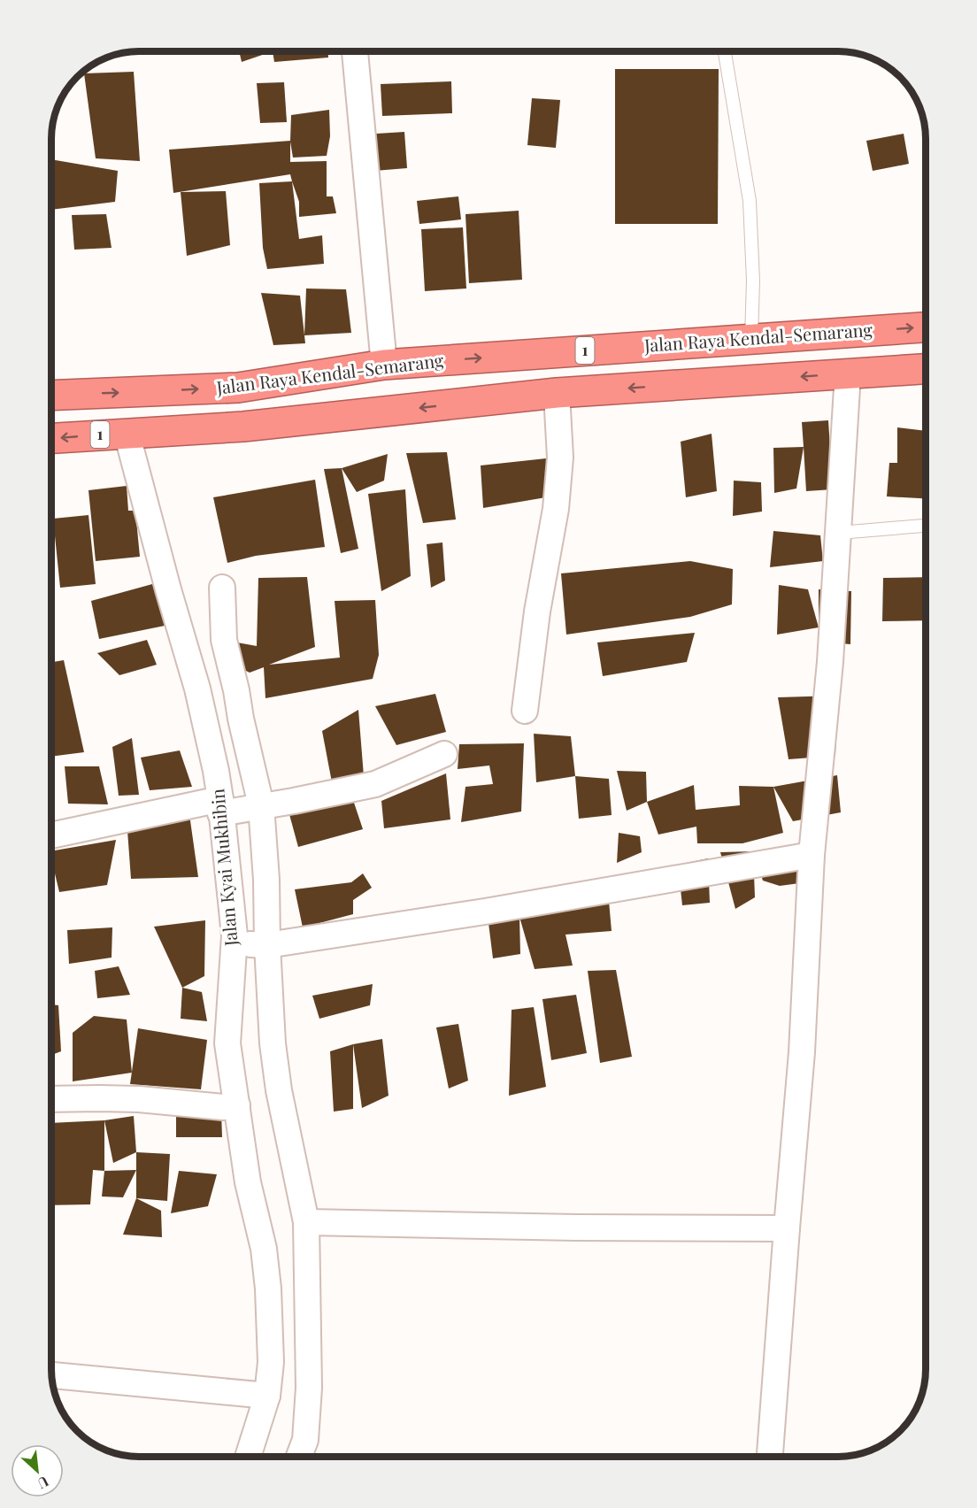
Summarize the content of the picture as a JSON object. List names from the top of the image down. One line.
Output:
{"streets":{"highway":["Jalan Raya Kendal-Semarang","1"],"street":["Jalan Kyai Mukhibin"]},"crossings":[["1","Jalan Kyai Mukhibin"]],"north":"bottom right"}
